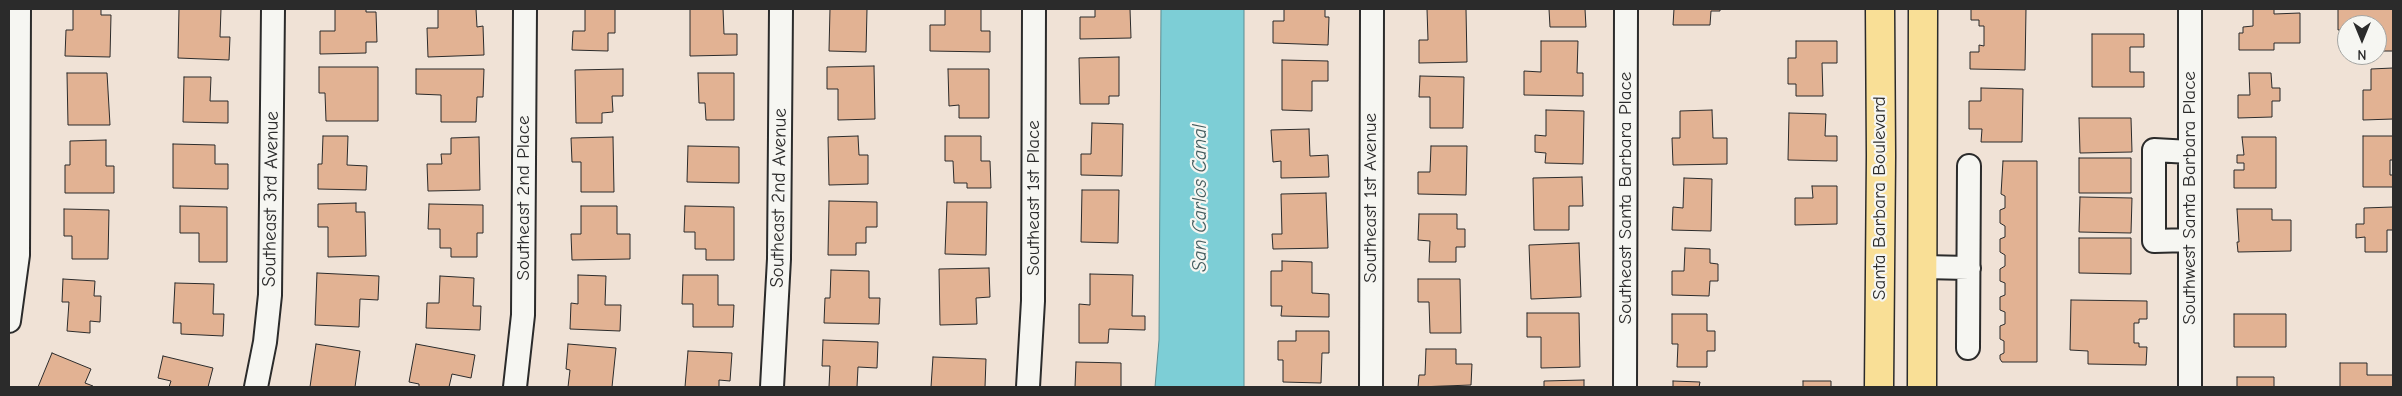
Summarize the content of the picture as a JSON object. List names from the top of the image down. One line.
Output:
{"streets":{"main road":["Santa Barbara Boulevard"],"street":["Southeast 2nd Place","Southeast 2nd Avenue","Southeast 1st Place","Southeast 1st Avenue","Southeast Santa Barbara Place","Southwest Santa Barbara Place","Southeast 3rd Avenue"]},"water":["San Carlos Canal"],"north":"bottom"}
